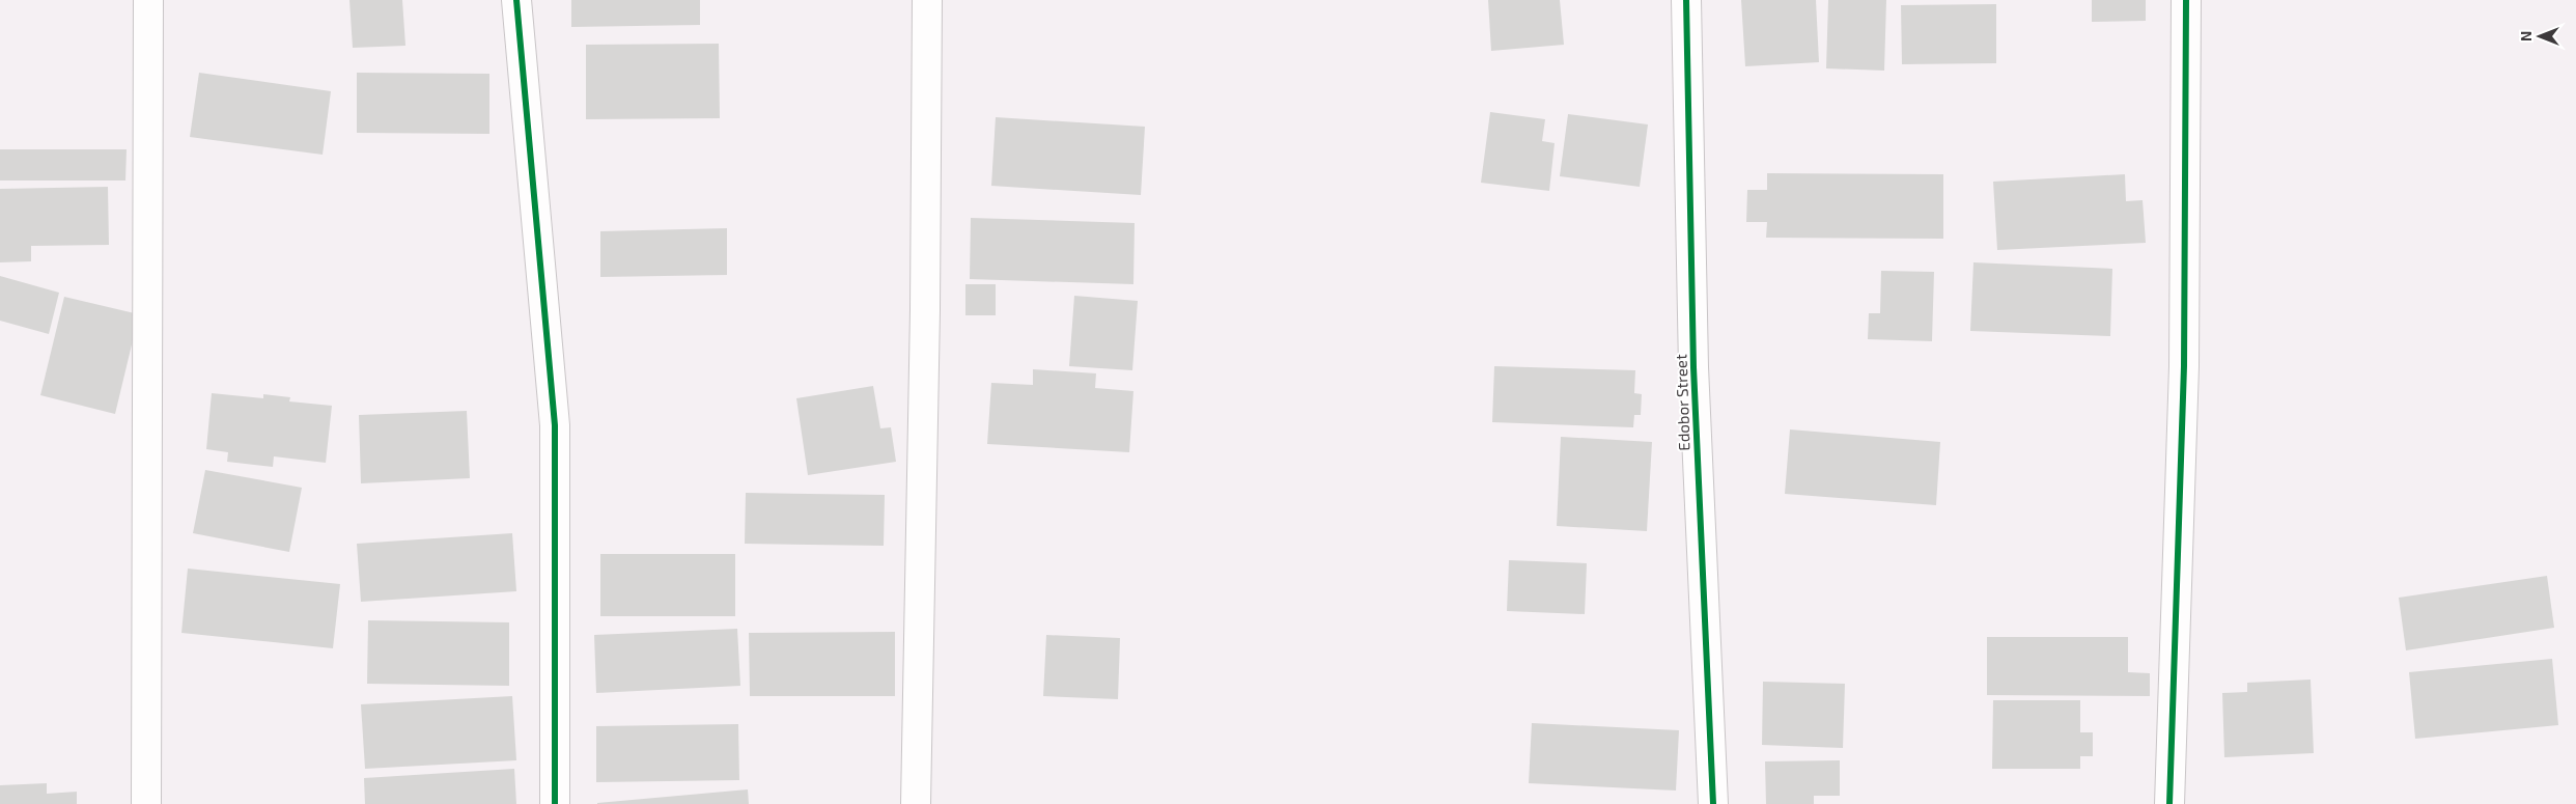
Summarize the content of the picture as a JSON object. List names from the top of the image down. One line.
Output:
{"streets":{"street":["Edobor Street"]},"north":"left"}
